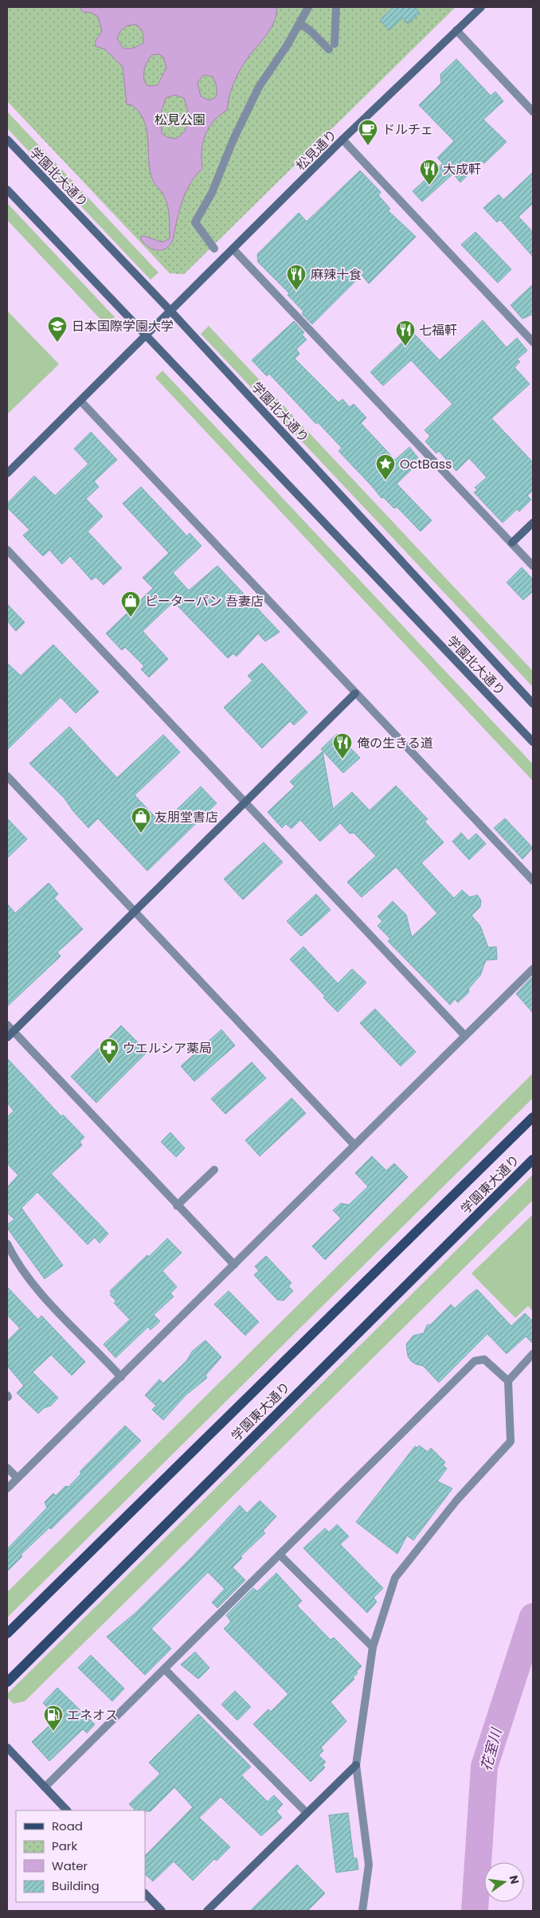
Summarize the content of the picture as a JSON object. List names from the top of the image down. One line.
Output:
{"streets":{"main road":["松見通り","学園北大通り","学園東大通り"]},"crossings":[["松見通り","学園北大通り"]],"water":["花室川"],"parks":["松見公園"],"places":{"cafe":["ドルチェ"],"restaurant":["大成軒","麻辣十食","七福軒","俺の生きる道"],"school or university":["日本国際学園大学"],"place":["OctBass"],"shop":["ピーターパン 吾妻店","友朋堂書店"],"pharmacy":["ウエルシア薬局"],"fuel station":["エネオス"]},"legend":["Road","Park","Water","Building"],"north":"right"}
